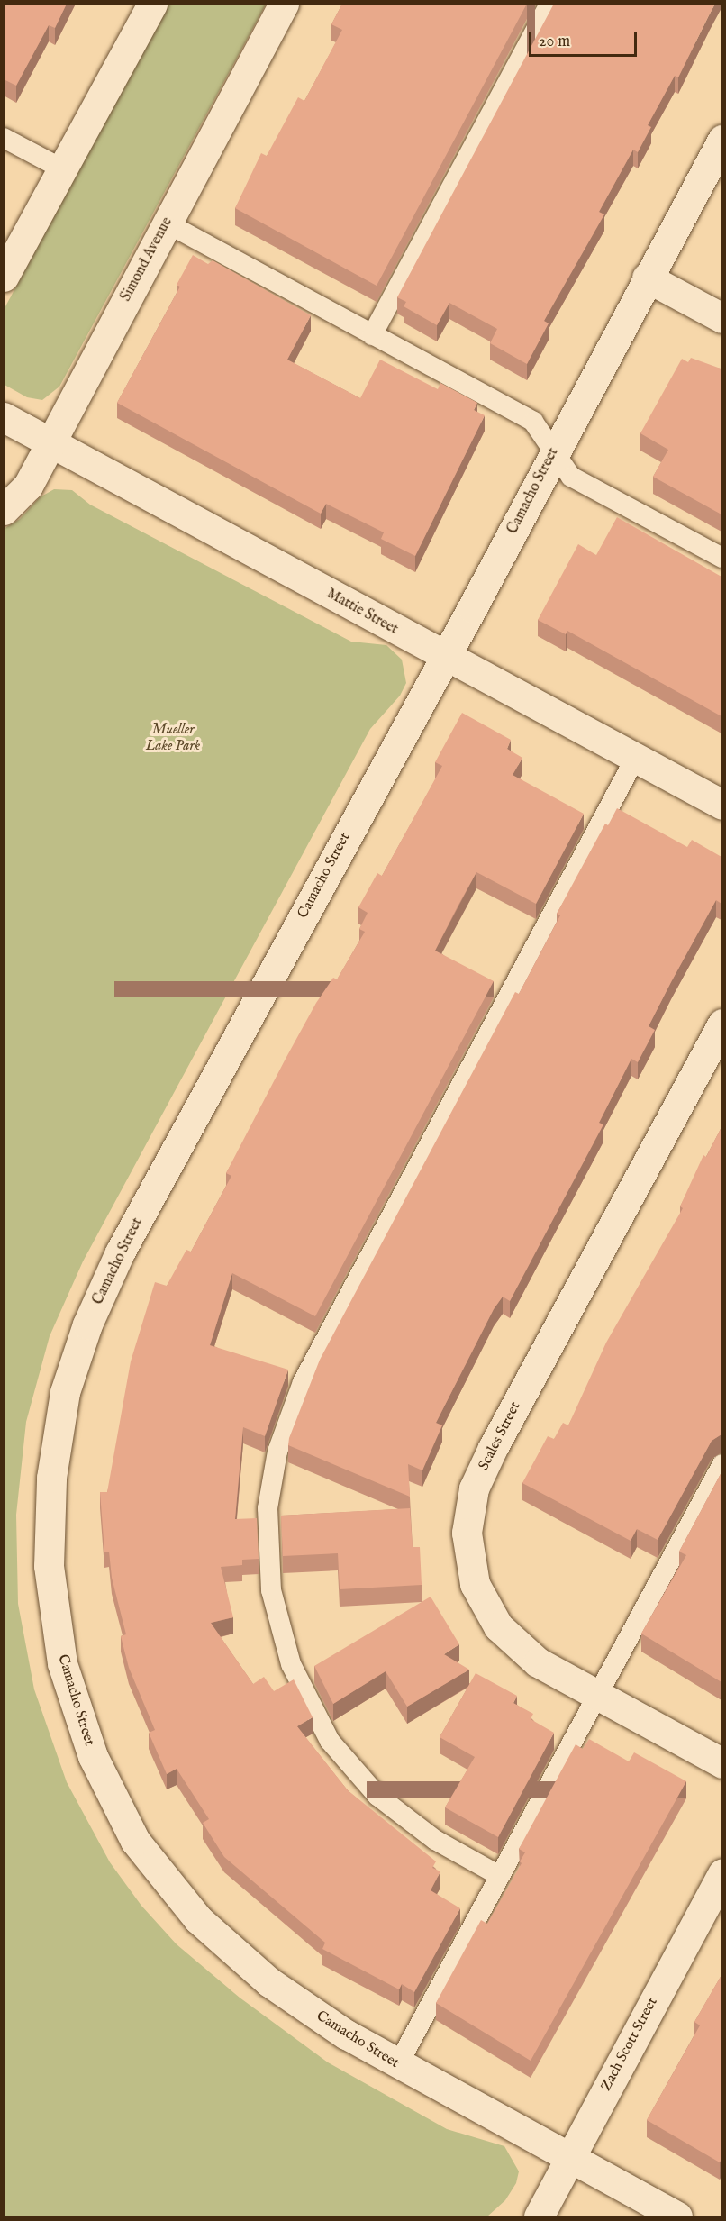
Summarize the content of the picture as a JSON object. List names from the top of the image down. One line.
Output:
{"streets":{"street":["Simond Avenue","Camacho Street","Mattie Street","Scales Street","Zach Scott Street"]},"crossings":[["Simond Avenue","Mattie Street"],["Camacho Street","Mattie Street"],["Camacho Street","Zach Scott Street"]],"parks":["Mueller Lake Park"],"scale_bar":"20 m"}
